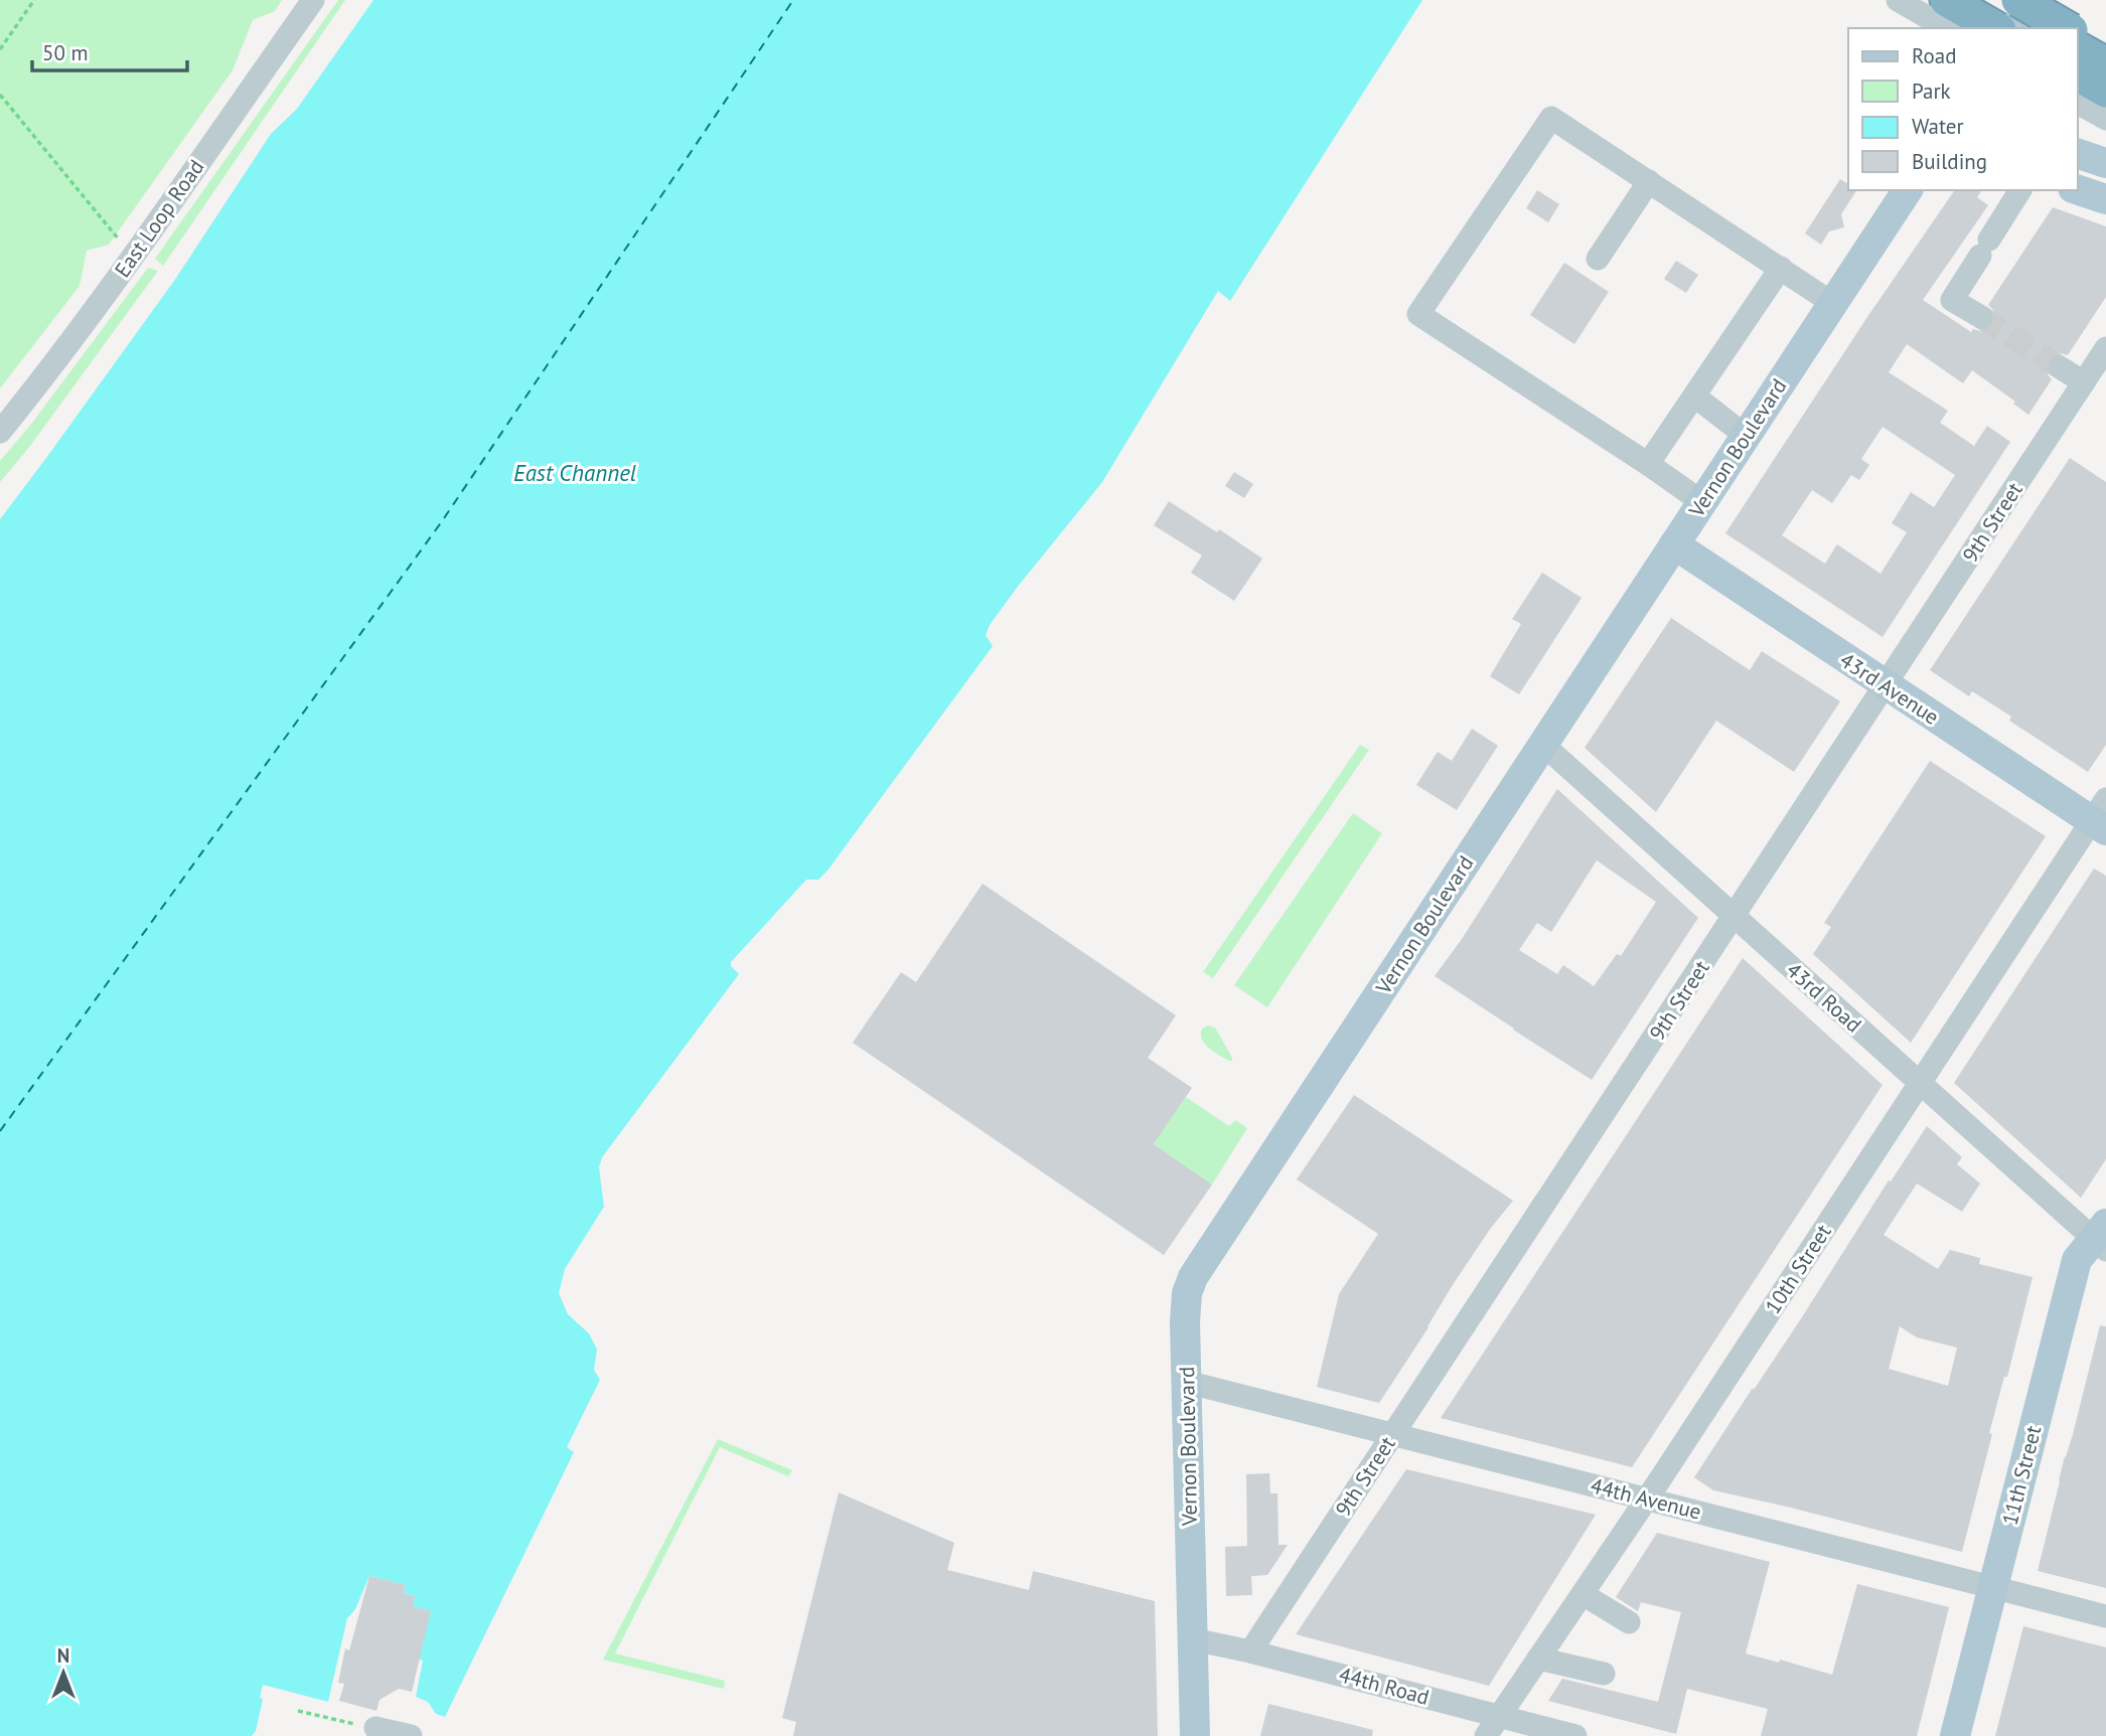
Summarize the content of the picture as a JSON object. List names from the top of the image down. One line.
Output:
{"streets":{"main road":["Vernon Boulevard","43rd Avenue","11th Street"],"street":["East Loop Road","9th Street","43rd Road","10th Street","44th Avenue","44th Road"]},"crossings":[["Vernon Boulevard","43rd Avenue"],["Vernon Boulevard","43rd Road"],["Vernon Boulevard","44th Avenue"],["Vernon Boulevard","44th Road"],["9th Street","43rd Avenue"],["9th Street","43rd Road"],["9th Street","44th Avenue"],["9th Street","44th Road"],["43rd Avenue","10th Street"],["43rd Road","10th Street"],["43rd Road","11th Street"],["10th Street","44th Avenue"],["10th Street","44th Road"],["11th Street","44th Avenue"]],"water":["East Channel"],"legend":["Road","Park","Water","Building"],"scale_bar":"50 m","north":"top"}
